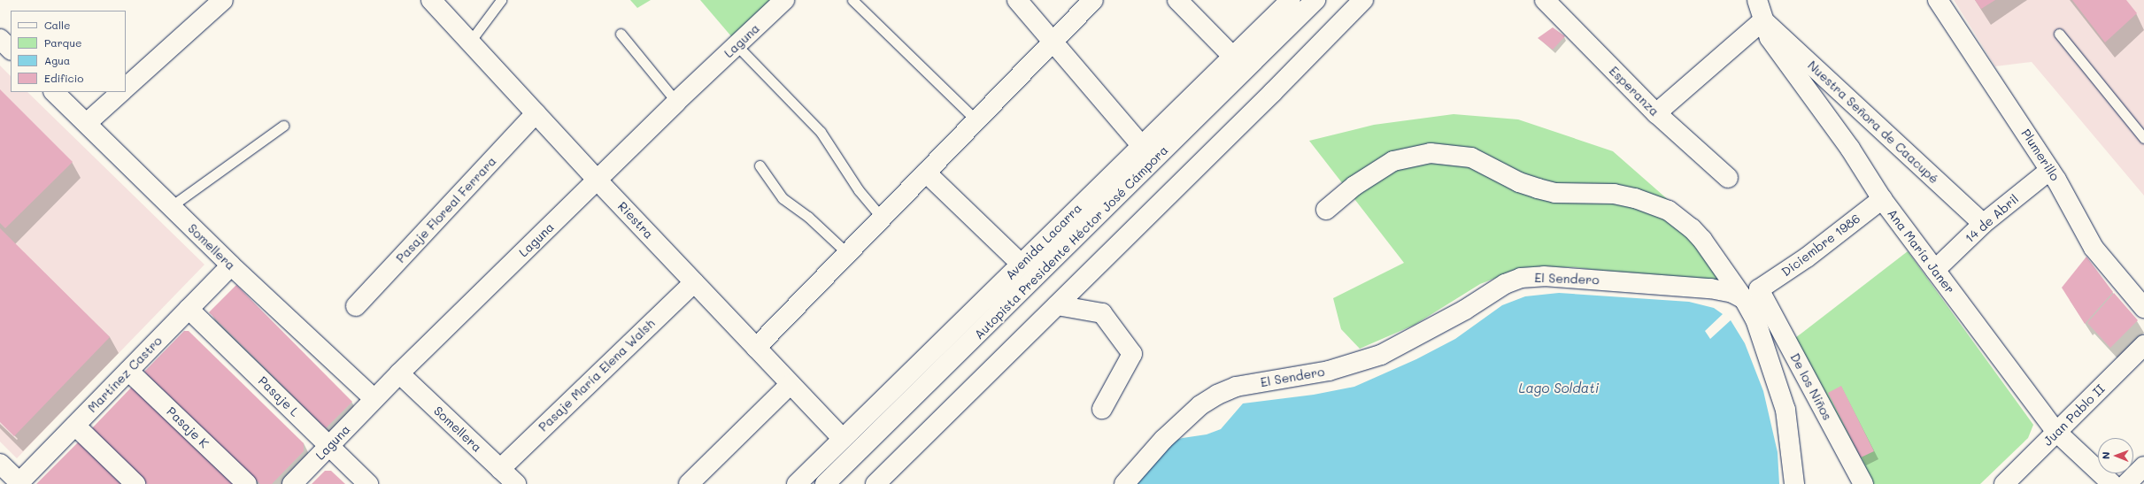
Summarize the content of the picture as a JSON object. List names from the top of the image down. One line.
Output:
{"streets":{"main road":["Laguna","Esperanza","Nuestra Señora de Caacupé","Plumerillo","Pasaje Floreal Ferrara","14 de Abril","Riestra","Avenida Lacarra","Autopista Presidente Héctor José Cámpora","Diciembre 1986","Somellera","Ana María Janer","El Sendero","Martínez Castro","Pasaje María Elena Walsh","De los Niños","Pasaje L","Juan Pablo II","Pasaje K"]},"crossings":[["Laguna","Riestra"],["Laguna","Somellera"],["Laguna","Pasaje L"],["Nuestra Señora de Caacupé","14 de Abril"],["Nuestra Señora de Caacupé","Ana María Janer"],["Plumerillo","14 de Abril"],["Pasaje Floreal Ferrara","Riestra"],["14 de Abril","Ana María Janer"],["Riestra","Avenida Lacarra"],["Riestra","Pasaje María Elena Walsh"],["Diciembre 1986","Ana María Janer"],["Diciembre 1986","El Sendero"],["Diciembre 1986","De los Niños"],["Somellera","Martínez Castro"],["Somellera","Pasaje María Elena Walsh"],["Ana María Janer","Juan Pablo II"],["El Sendero","De los Niños"],["Martínez Castro","Pasaje L"],["Martínez Castro","Pasaje K"]],"water":["Lago Soldati"],"legend":["Calle","Parque","Agua","Edificio"],"north":"left"}
